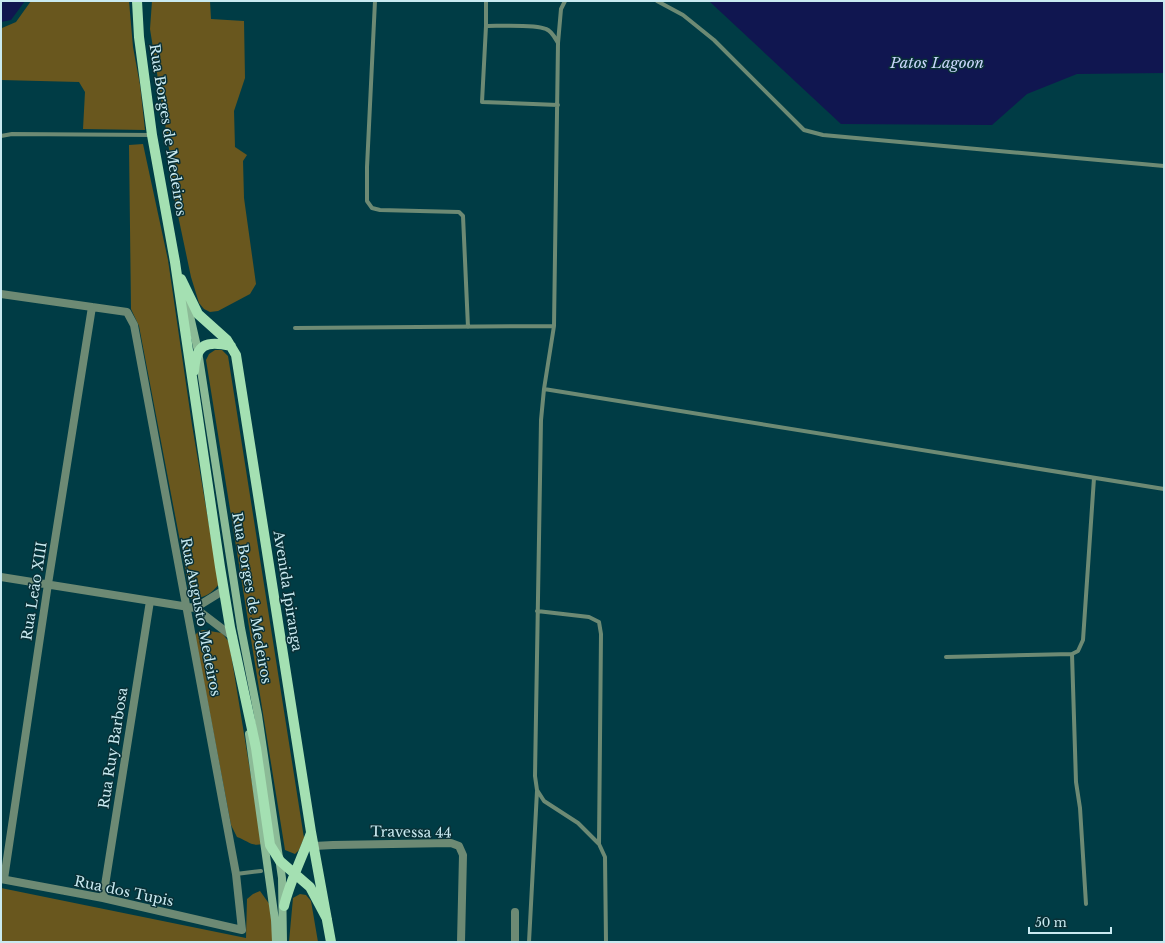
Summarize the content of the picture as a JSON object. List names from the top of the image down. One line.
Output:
{"streets":{"main road":["Rua Borges de Medeiros","Avenida Ipiranga"],"street":["Rua Leão XIII","Rua Augusto Medeiros","Rua Ruy Barbosa","Travessa 44","Rua dos Tupis"]},"crossings":[["Rua Borges de Medeiros","Avenida Ipiranga"],["Rua Leão XIII","Rua Augusto Medeiros"],["Rua Leão XIII","Rua dos Tupis"],["Avenida Ipiranga","Travessa 44"],["Rua Augusto Medeiros","Rua dos Tupis"],["Rua Ruy Barbosa","Rua dos Tupis"]],"water":["Patos Lagoon"],"scale_bar":"50 m"}
